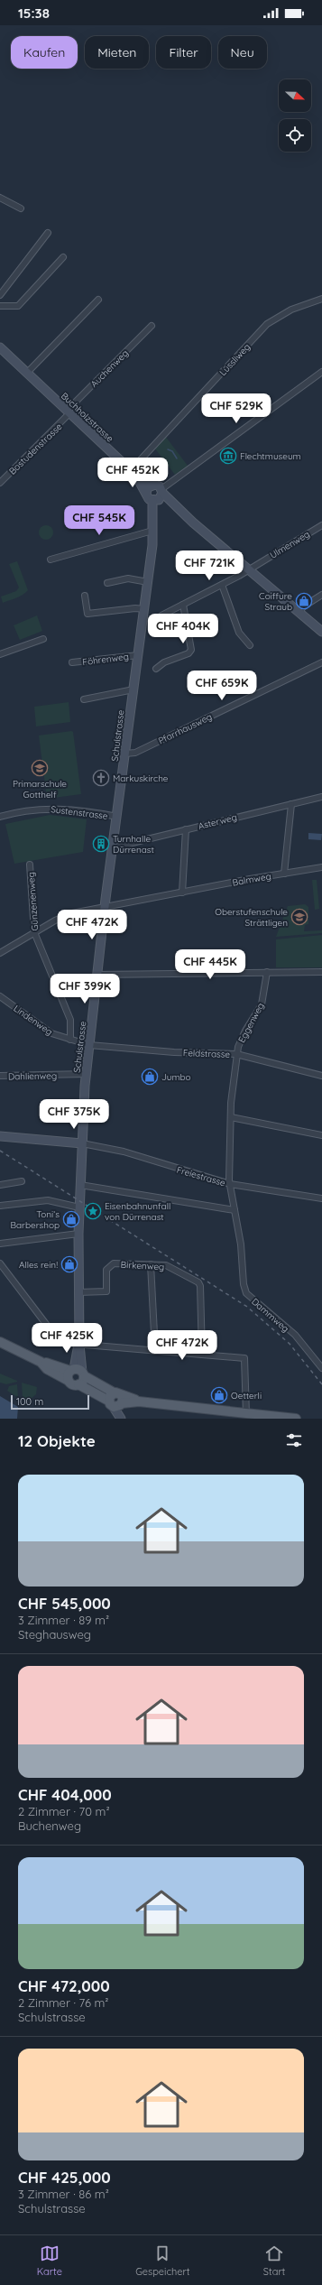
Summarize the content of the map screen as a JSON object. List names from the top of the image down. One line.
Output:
{"streets":{"street":["Lüssliweg","Auchenweg","Buchholzstrasse","Bostudenstrasse","Ulmenweg","Föhrenweg","Pfarrhausweg","Schulstrasse","Sustenstrasse","Asterweg","Balmweg","Günzenenweg","Lindenweg","Eggenweg","Feldstrasse","Dahlienweg","Freiestrasse","Birkenweg","Dammweg"]},"crossings":[["Lüssliweg","Buchholzstrasse"],["Auchenweg","Buchholzstrasse"],["Auchenweg","Bostudenstrasse"],["Buchholzstrasse","Bostudenstrasse"],["Buchholzstrasse","Schulstrasse"],["Föhrenweg","Schulstrasse"],["Pfarrhausweg","Schulstrasse"],["Schulstrasse","Sustenstrasse"],["Schulstrasse","Asterweg"],["Schulstrasse","Balmweg"],["Schulstrasse","Lindenweg"],["Schulstrasse","Feldstrasse"],["Schulstrasse","Dahlienweg"],["Schulstrasse","Freiestrasse"],["Schulstrasse","Birkenweg"],["Balmweg","Günzenenweg"],["Günzenenweg","Lindenweg"],["Lindenweg","Feldstrasse"],["Eggenweg","Feldstrasse"],["Eggenweg","Freiestrasse"],["Eggenweg","Dammweg"],["Freiestrasse","Dammweg"]],"places":{"museum":["Flechtmuseum"],"shop":["Coiffure Straub","Jumbo","Toni‘s Barbershop","Alles rein!","Oetterli"],"school or university":["Primarschule Gotthelf","Oberstufenschule Strättligen"],"church":["Markuskirche"],"building":["Turnhalle Dürrenast"],"place":["Eisenbahnunfall von Dürrenast"]},"scale_bar":"100 m","north":"right","page":{"status":"15:38","chip":["Kaufen","Mieten","Filter","Neu"],"price":["CHF 529K","CHF 452K","CHF 545K","CHF 721K","CHF 404K","CHF 659K","CHF 472K","CHF 445K","CHF 399K","CHF 375K","CHF 425K","CHF 472K"],"scale":"100 m","heading":"12 Objekte","list":[{"name":"CHF 545,000","note":"3 Zimmer · 89 m² · Steghausweg"},{"name":"CHF 404,000","note":"2 Zimmer · 70 m² · Buchenweg"},{"name":"CHF 472,000","note":"2 Zimmer · 76 m² · Schulstrasse"},{"name":"CHF 425,000","note":"3 Zimmer · 86 m² · Schulstrasse"}],"tabs":["Karte","Gespeichert","Start"]}}
